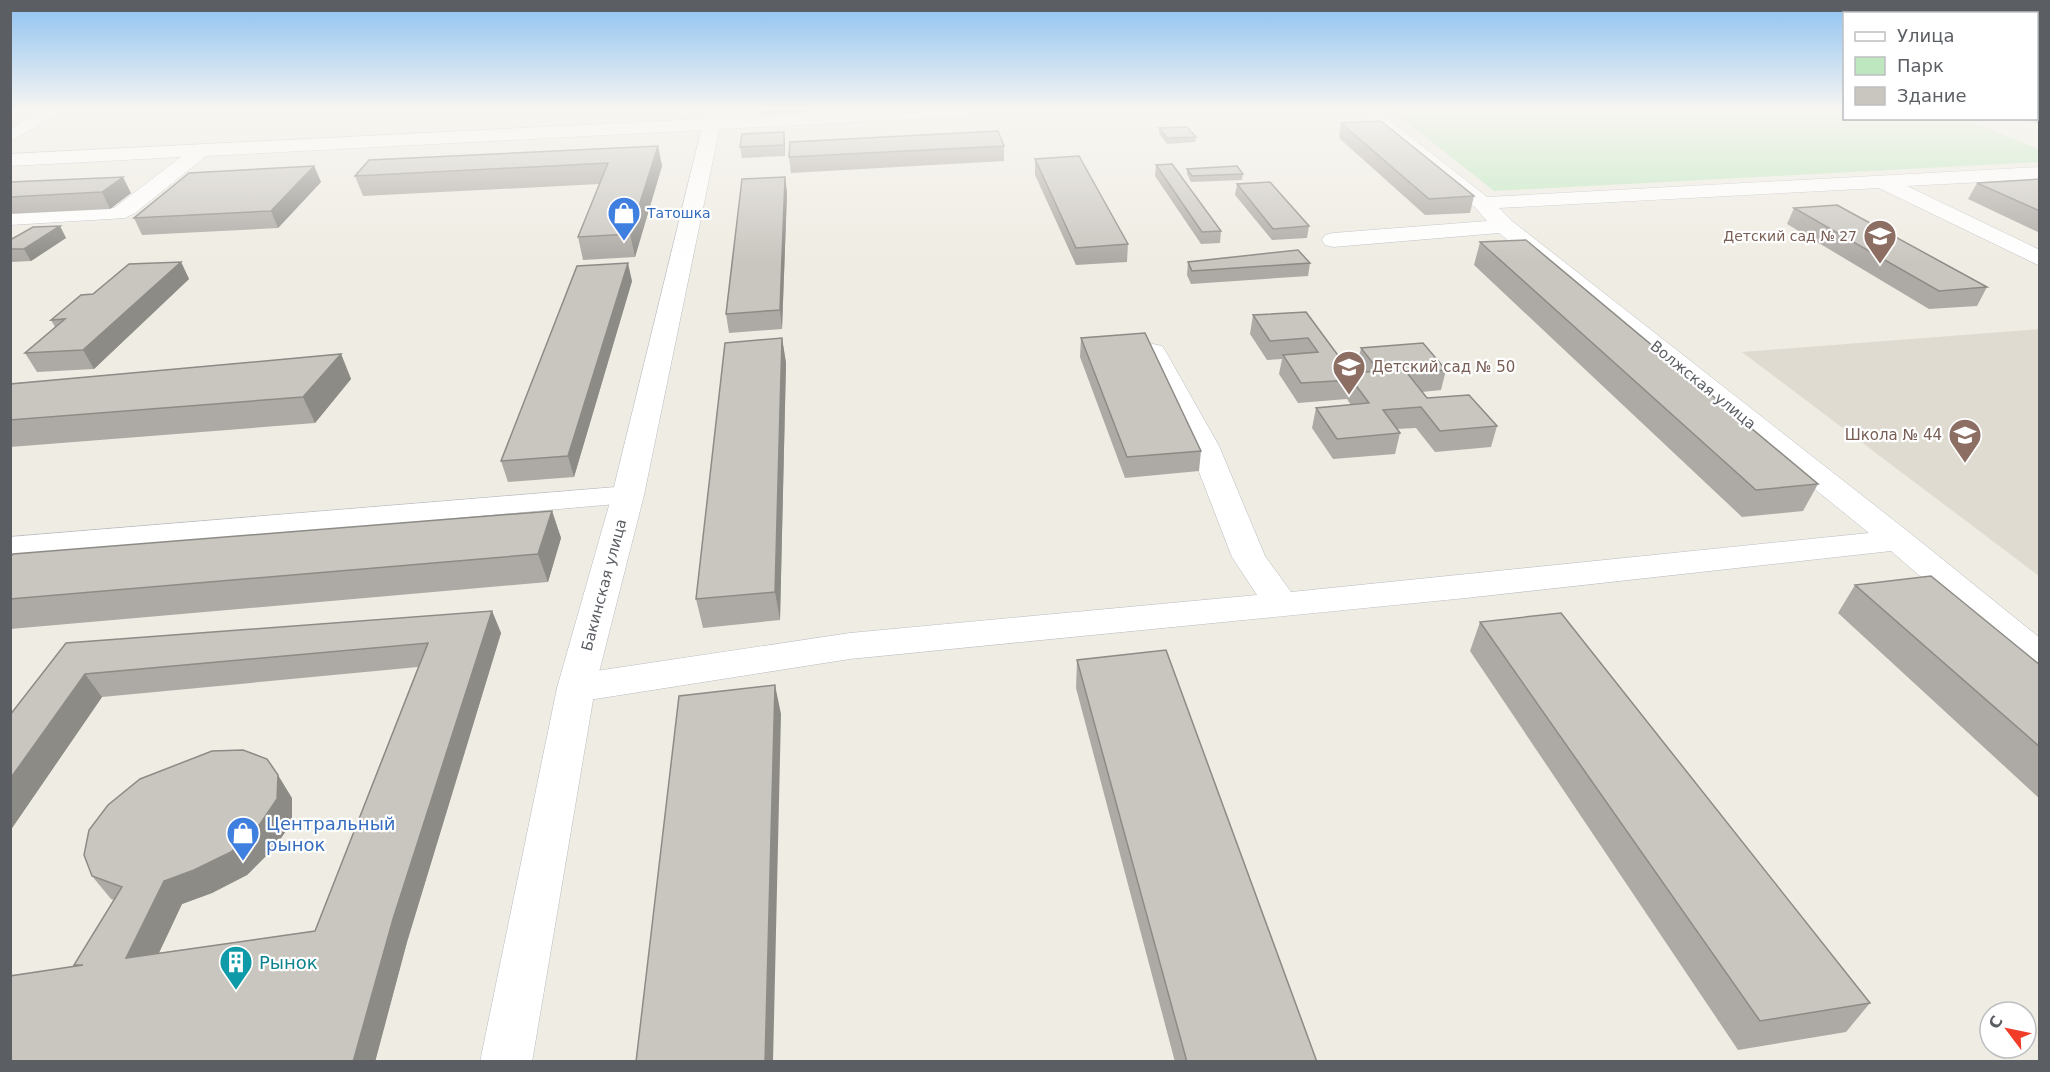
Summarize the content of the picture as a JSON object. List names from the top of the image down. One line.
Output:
{"streets":{"street":["Волжская улица","Бакинская улица"]},"places":{"shop":["Татошка","Центральный рынок"],"school or university":["Детский сад № 27","Детский сад № 50","Школа № 44"],"building":["Рынок"]},"legend":["Улица","Парк","Здание"],"north":"top left"}
